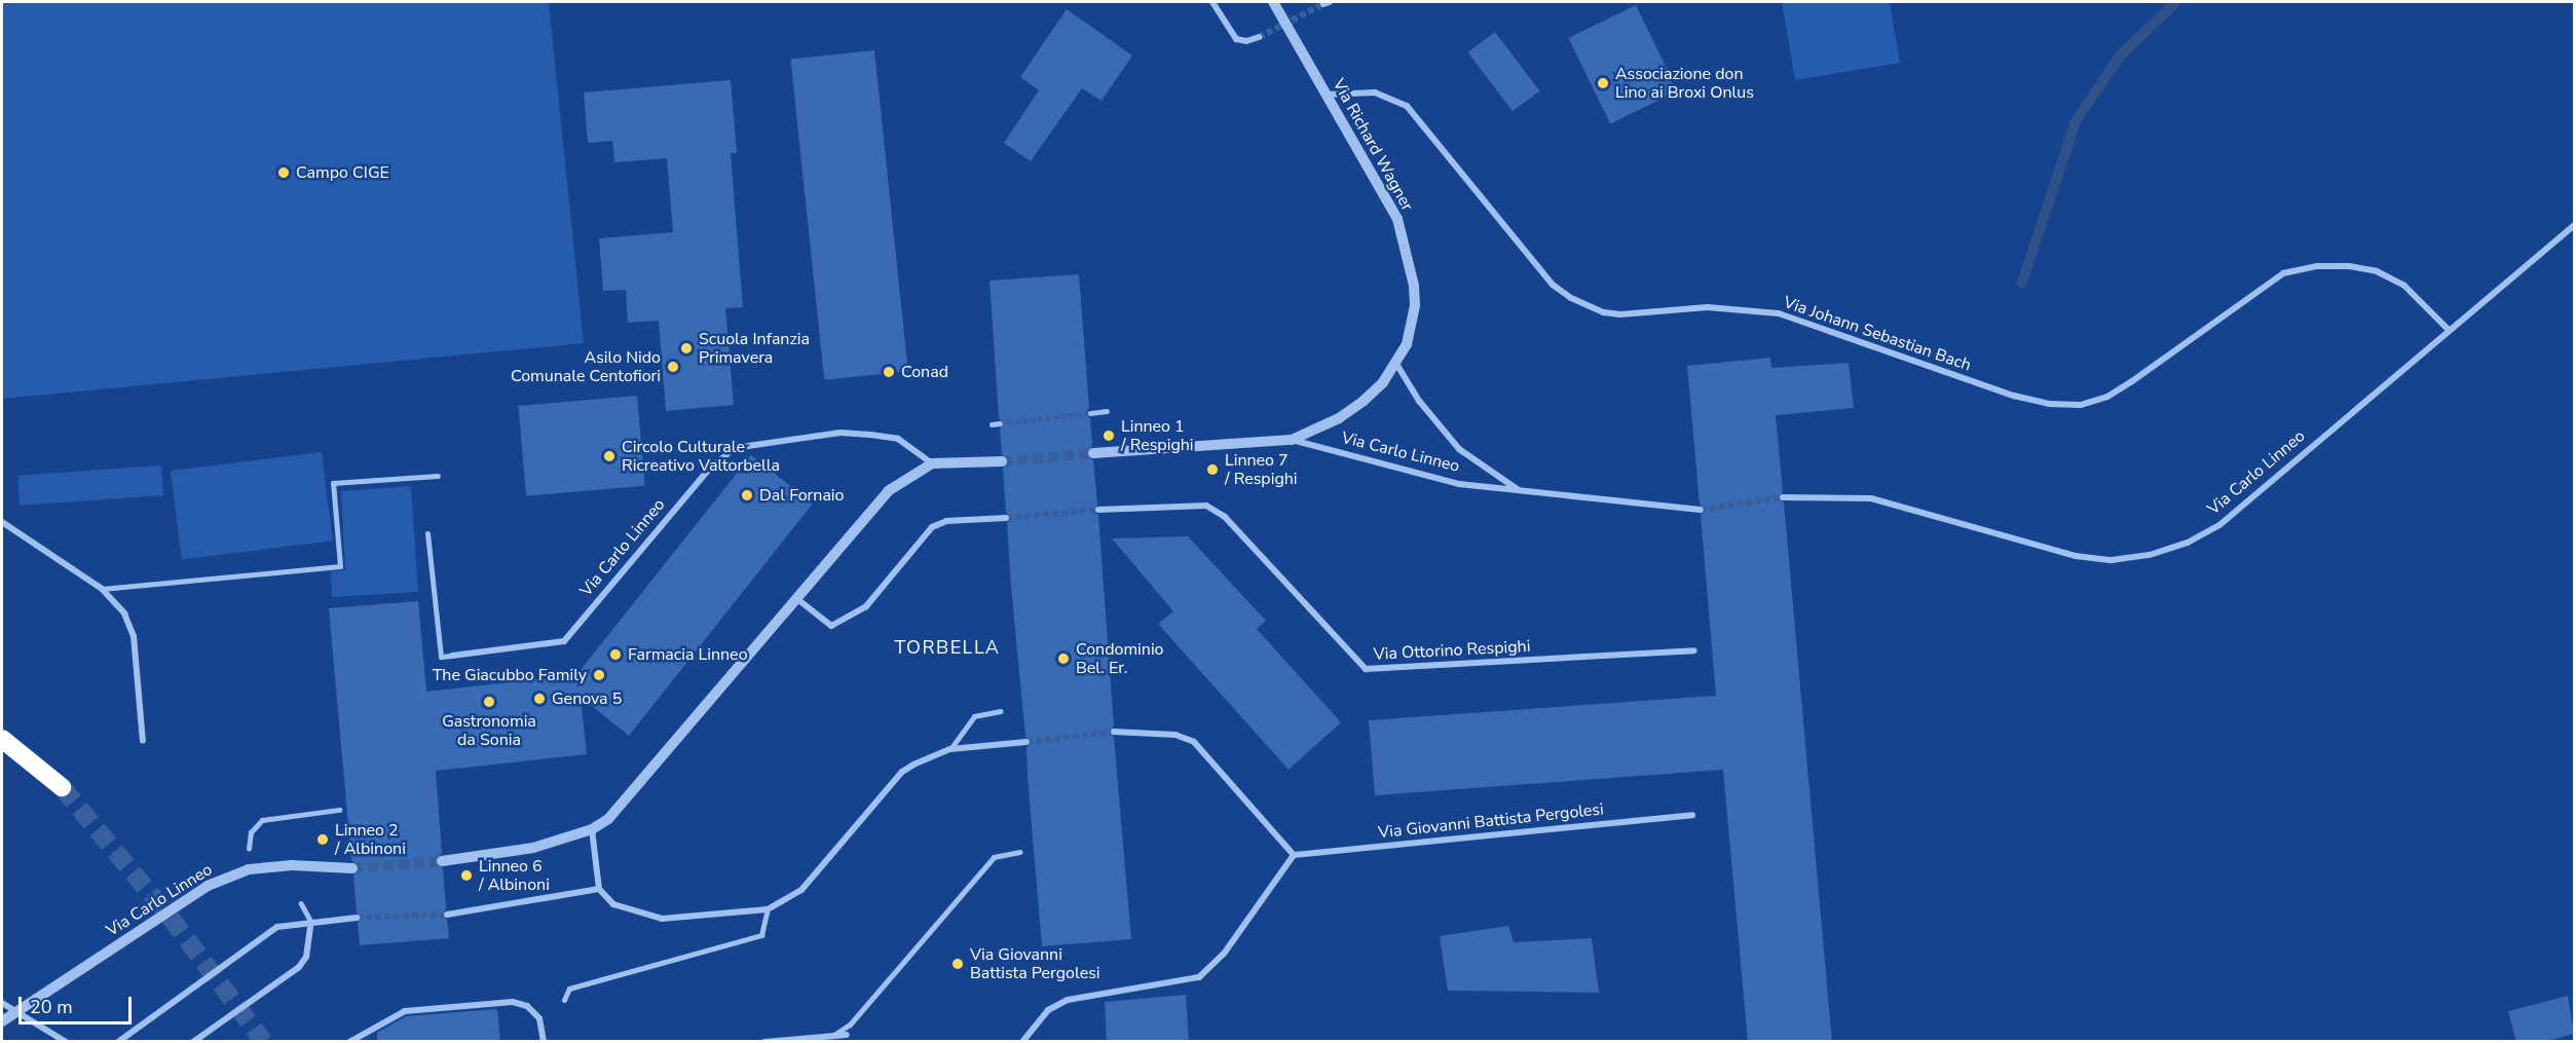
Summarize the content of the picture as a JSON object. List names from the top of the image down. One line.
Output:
{"streets":{"street":["Via Richard Wagner","Via Johann Sebastian Bach","Via Carlo Linneo","Via Ottorino Respighi","Via Giovanni Battista Pergolesi"]},"crossings":[["Via Richard Wagner","Via Johann Sebastian Bach"],["Via Richard Wagner","Via Carlo Linneo"],["Via Johann Sebastian Bach","Via Carlo Linneo"]],"districts":["TORBELLA"],"places":["Associazione don Lino ai Broxi Onlus","Campo CIGE","Scuola Infanzia Primavera","Asilo Nido Comunale Centofiori","Conad","Linneo 1 / Respighi","Circolo Culturale Ricreativo Valtorbella","Linneo 7 / Respighi","Dal Fornaio","Farmacia Linneo","Condominio Bel. Er.","The Giacubbo Family","Genova 5","Gastronomia da Sonia","Linneo 2 / Albinoni","Linneo 6 / Albinoni","Via Giovanni Battista Pergolesi"],"scale_bar":"20 m"}
